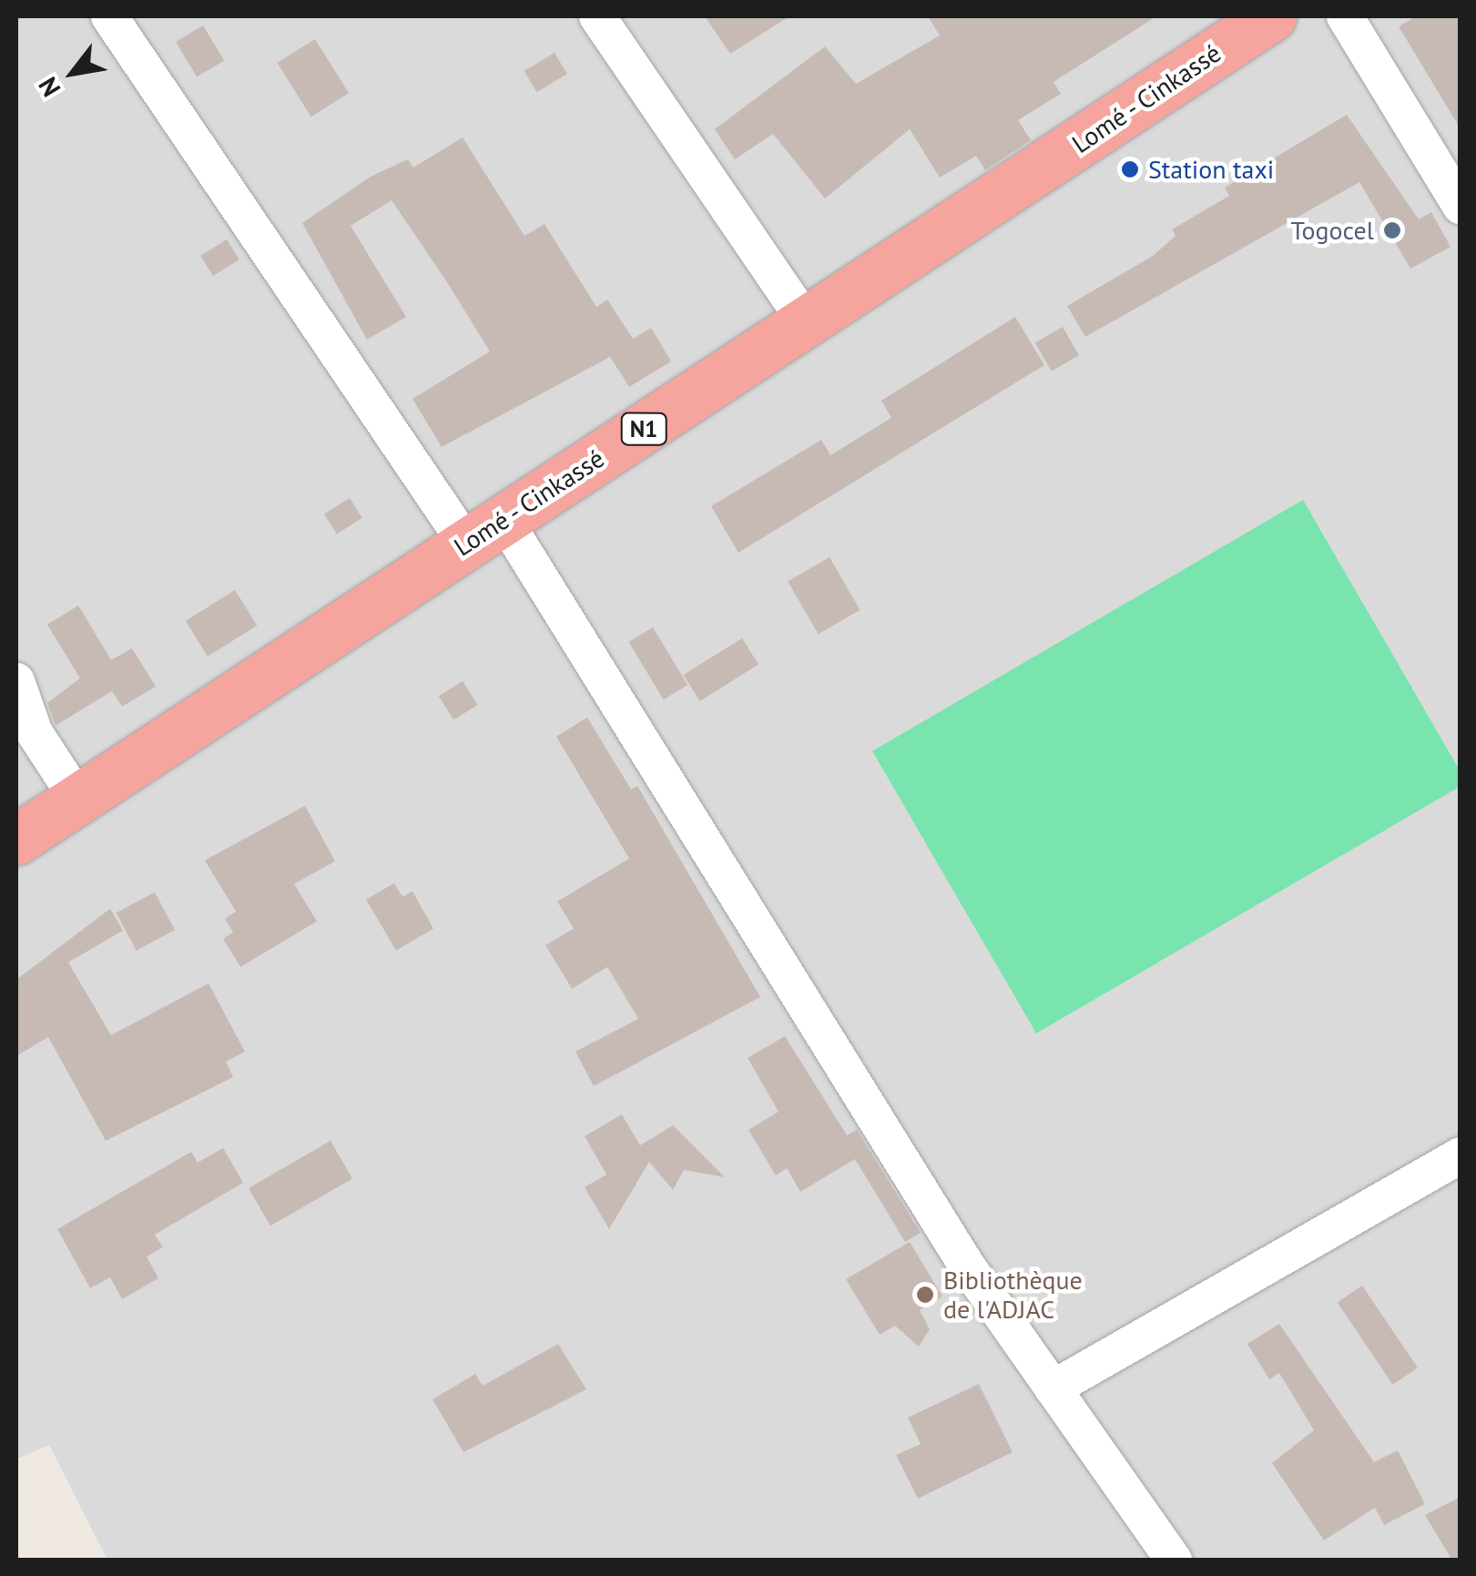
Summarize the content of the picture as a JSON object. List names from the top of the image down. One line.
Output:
{"streets":{"highway":["Lomé - Cinkassé","N1"]},"places":["Station taxi","Togocel","Bibliothèque de l'ADJAC"],"north":"bottom left"}
